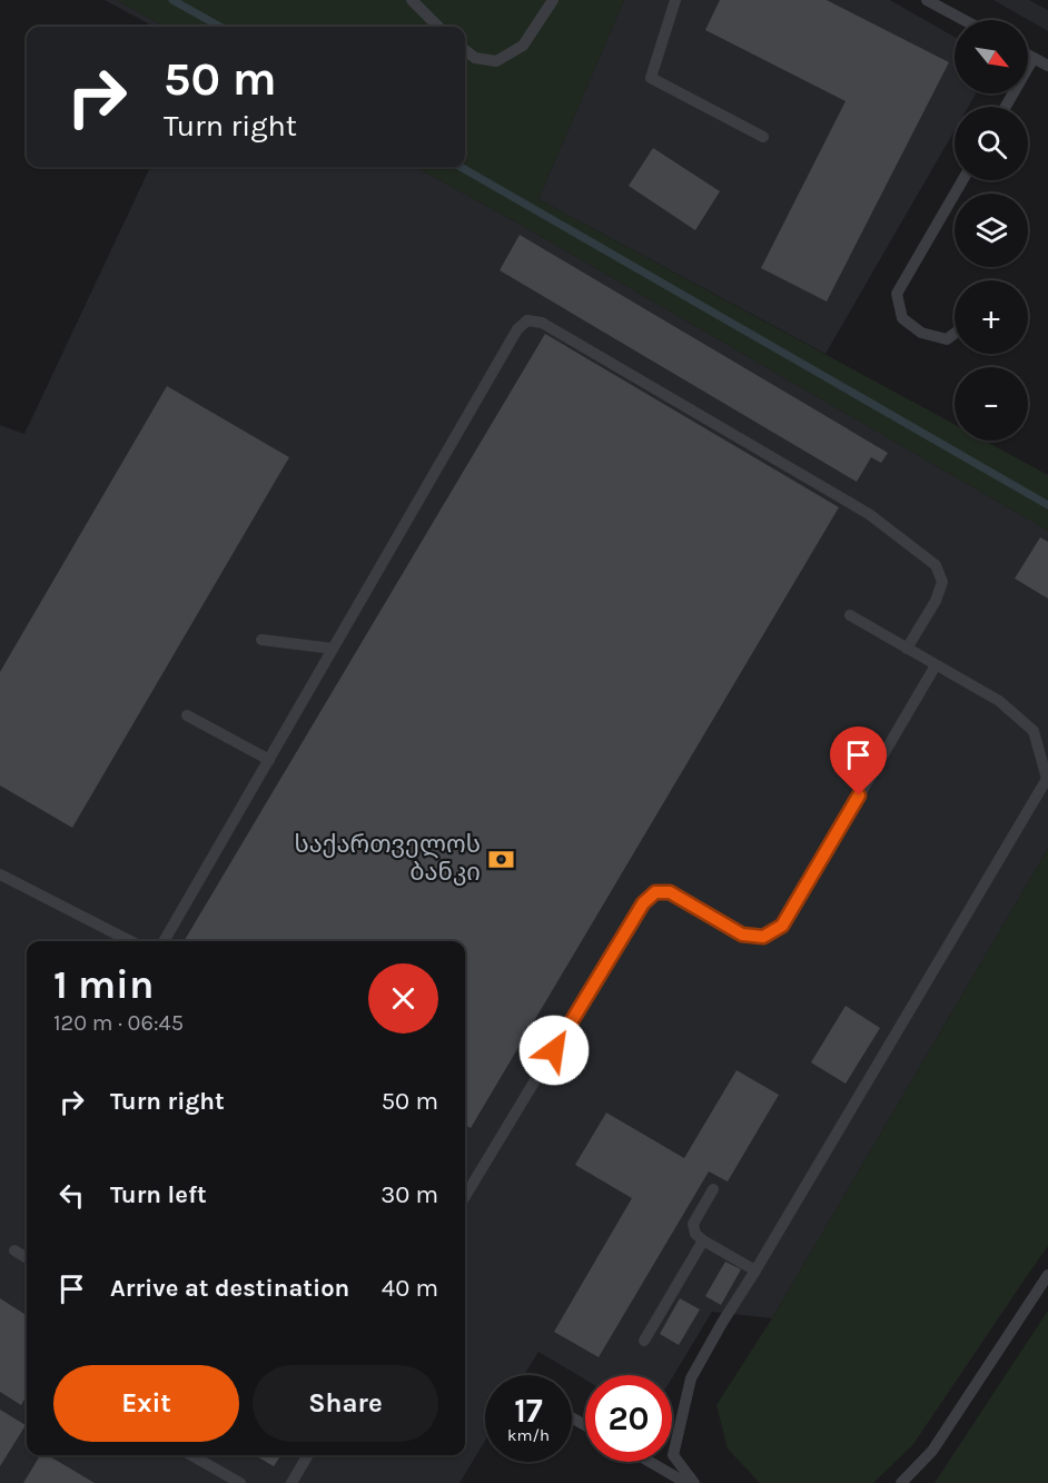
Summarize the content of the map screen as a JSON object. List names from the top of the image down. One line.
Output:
{"places":{"bank":["საქართველოს ბანკი"]},"north":"bottom right","page":{"map_buttons":["+","−"],"turn":["50 m","Turn right"],"heading":["1 min","120 m · 06:45"],"list":[{"name":"Turn right","value":"50 m"},{"name":"Turn left","value":"30 m"},{"name":"Arrive at destination","value":"40 m"}],"buttons":["Exit","Share"],"speed":"17 km/h","limit":"20"}}
